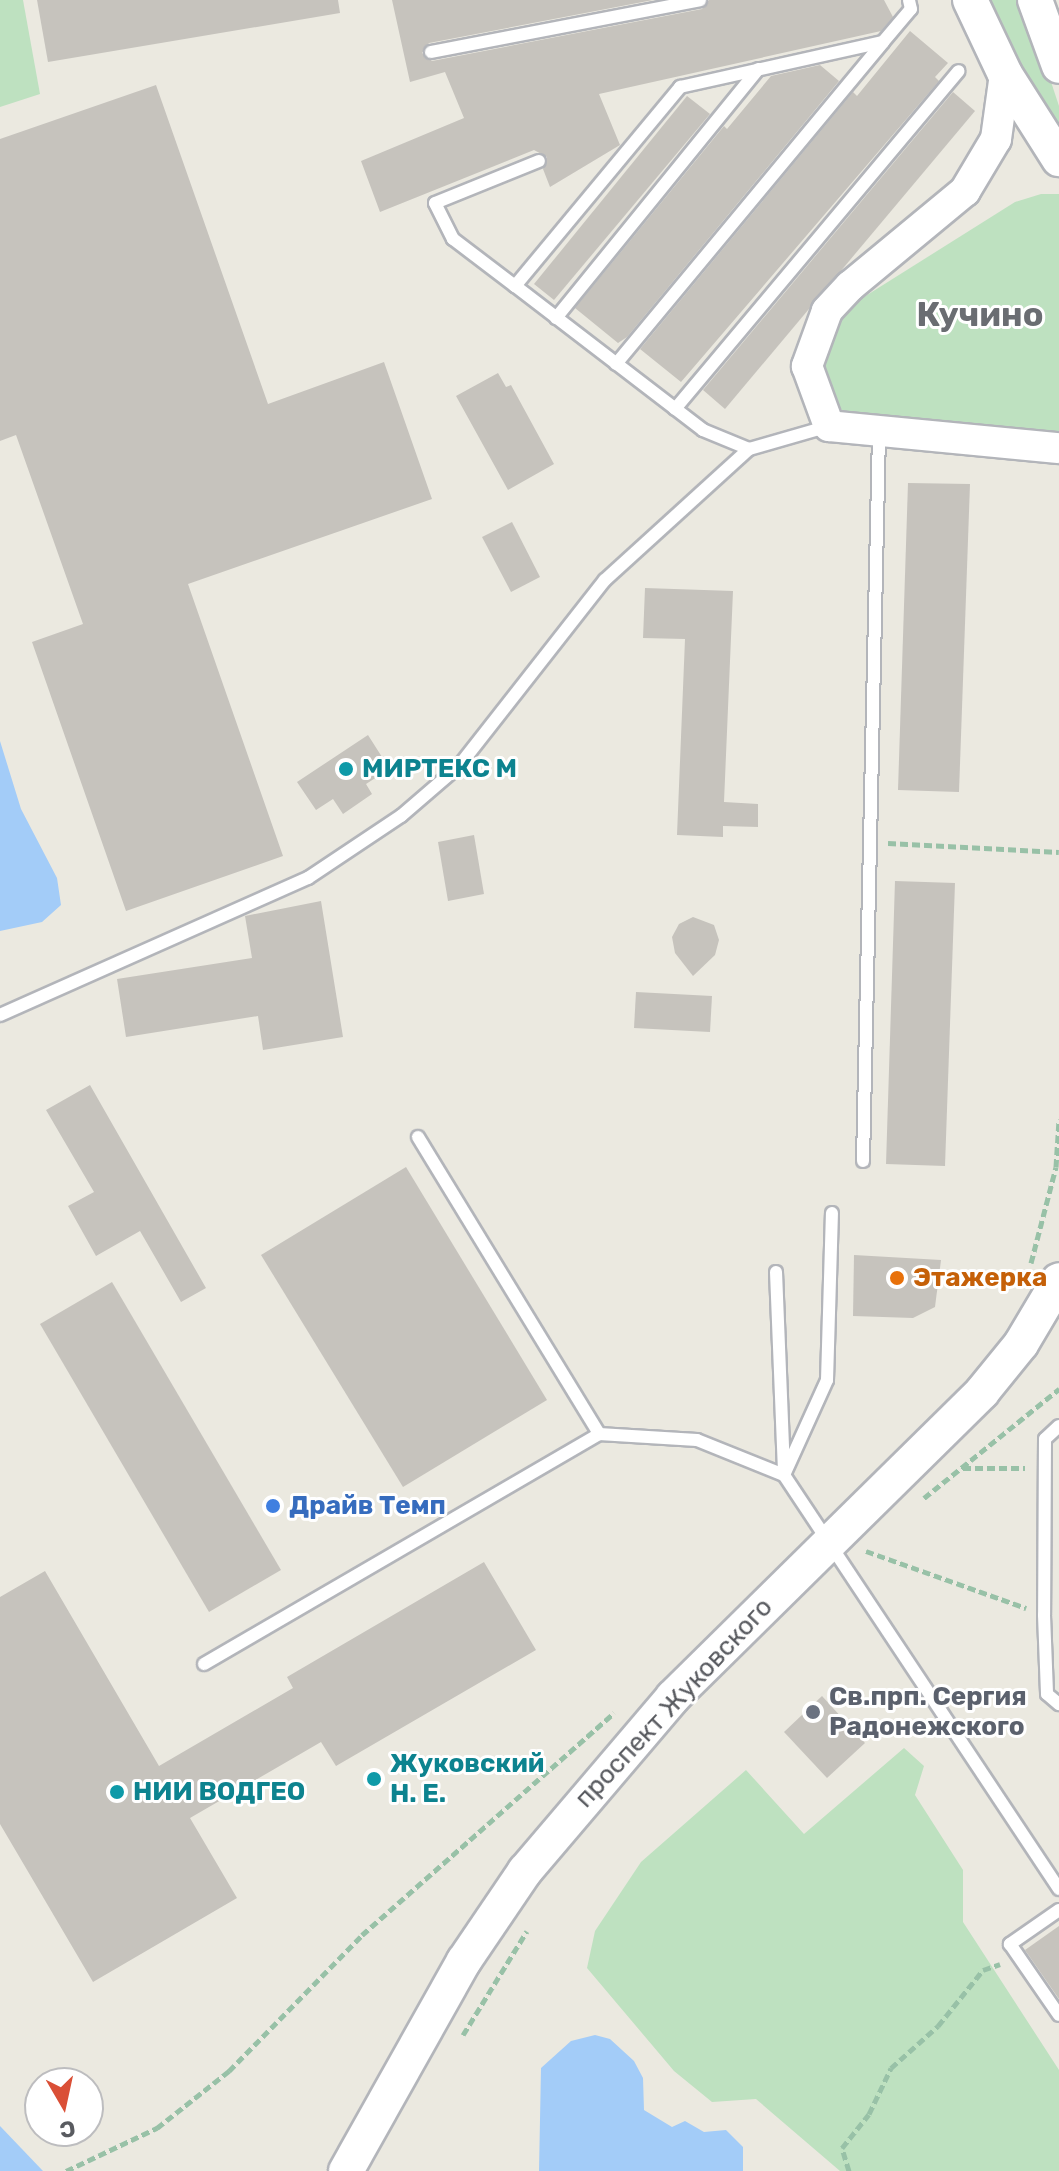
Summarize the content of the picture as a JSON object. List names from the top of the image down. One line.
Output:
{"streets":{"main road":["проспект Жуковского"]},"districts":["Кучино"],"places":["МИРТЕКС М","Этажерка","Драйв Темп","Св.прп. Сергия Радонежского","Жуковский Н. Е.","НИИ ВОДГЕО"],"north":"bottom"}
